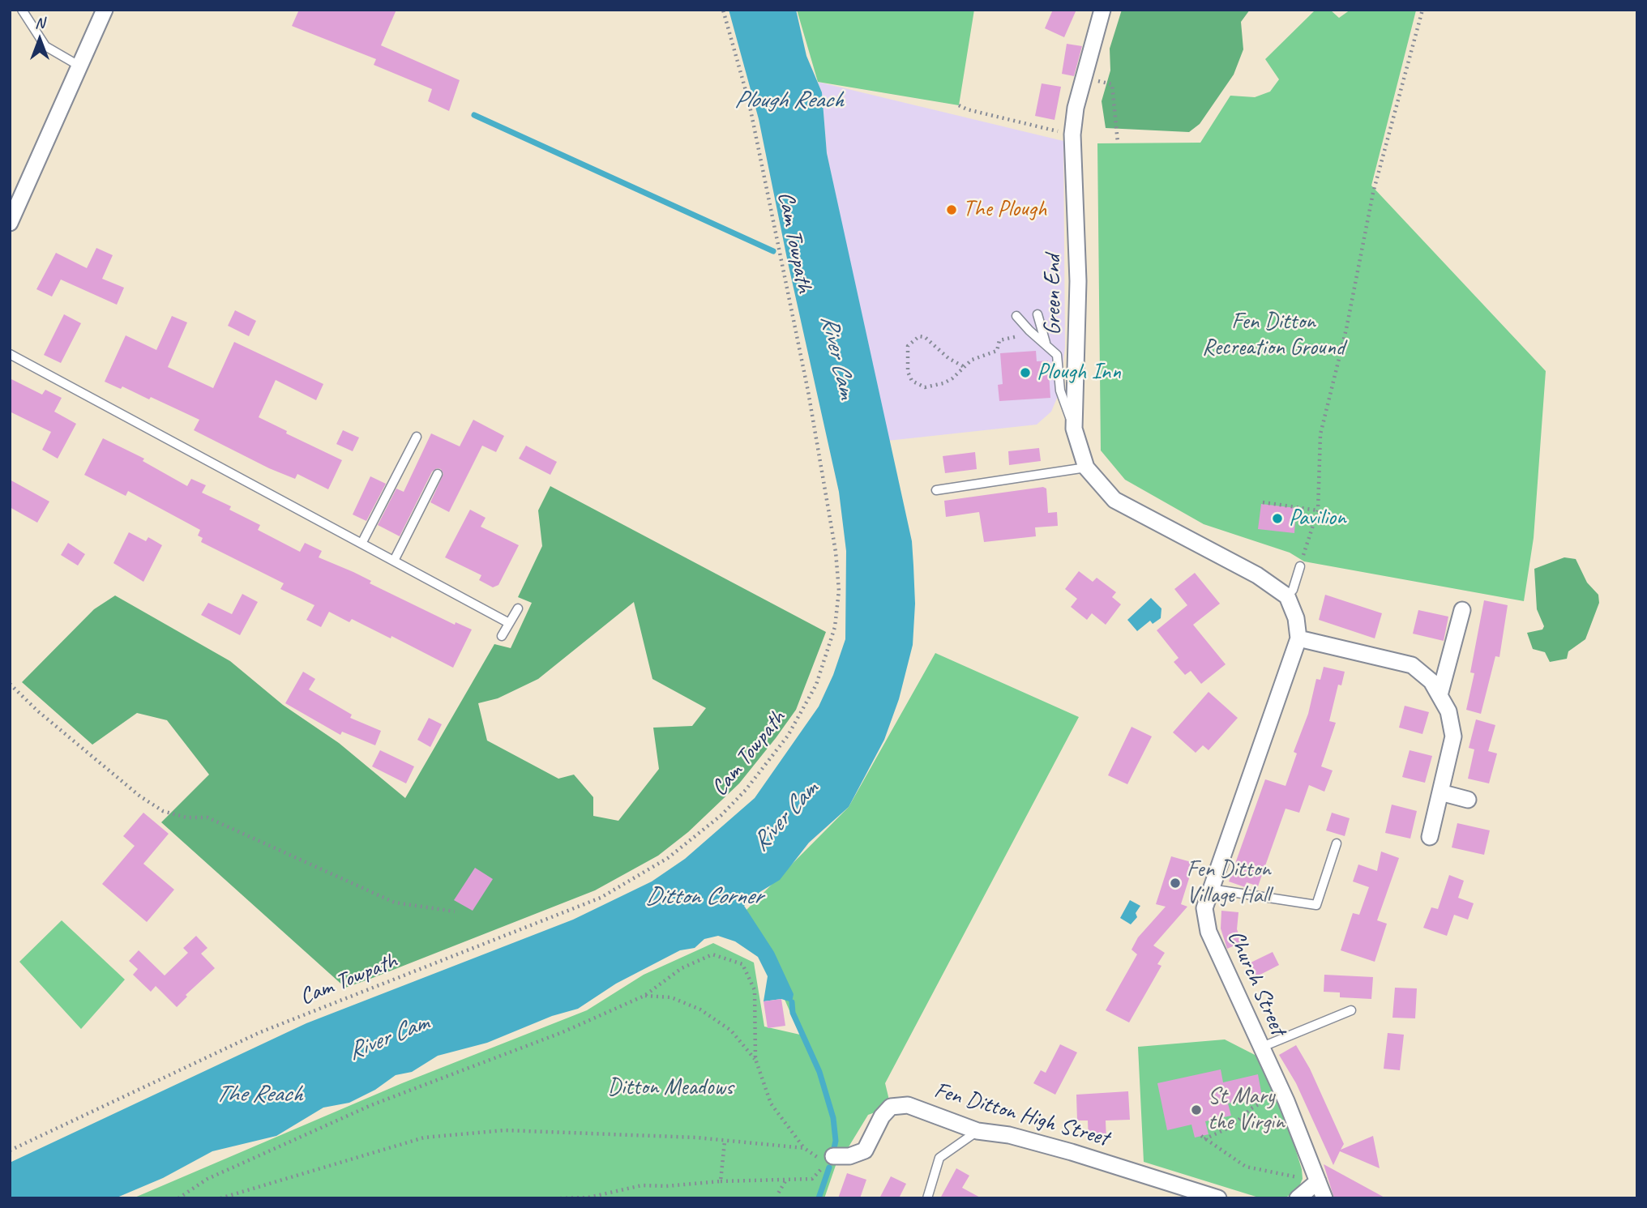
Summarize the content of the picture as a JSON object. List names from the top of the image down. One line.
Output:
{"streets":{"street":["Green End","Church Street","Fen Ditton High Street"],"path":["Cam Towpath"]},"water":["Plough Reach","River Cam","Ditton Corner","The Reach"],"parks":["Fen Ditton Recreation Ground","Ditton Meadows"],"places":["The Plough","Plough Inn","Pavilion","Fen Ditton Village Hall","St Mary the Virgin"],"north":"top"}
